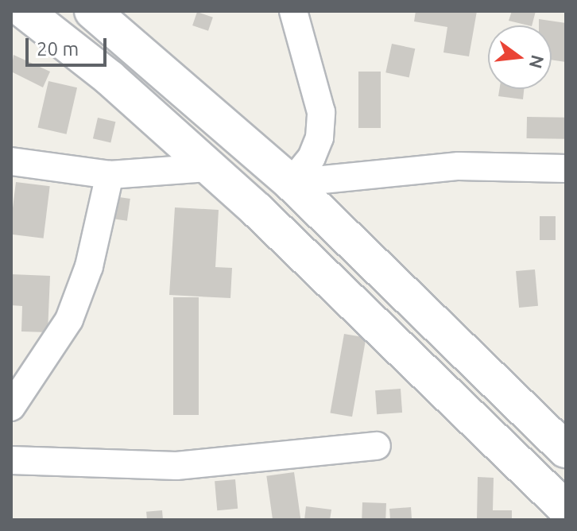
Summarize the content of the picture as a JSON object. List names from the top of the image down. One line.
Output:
{"scale_bar":"20 m","north":"right"}
